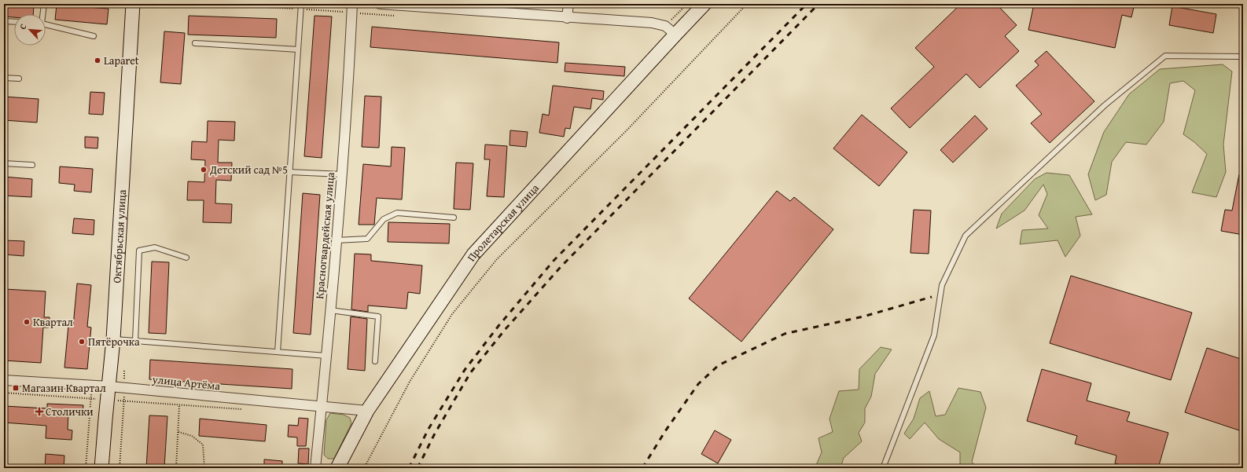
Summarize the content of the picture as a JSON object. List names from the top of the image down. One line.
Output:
{"streets":{"street":["Пролетарская улица","Красногвардейская улица","Октябрьская улица","улица Артёма"]},"crossings":[["Пролетарская улица","улица Артёма"],["Красногвардейская улица","улица Артёма"],["Октябрьская улица","улица Артёма"]],"places":{"other":["Laparet","Детский сад №5","Квартал","Пятёрочка"],"transit":["Магазин Квартал"],"health":["Столички"]},"north":"top left"}
